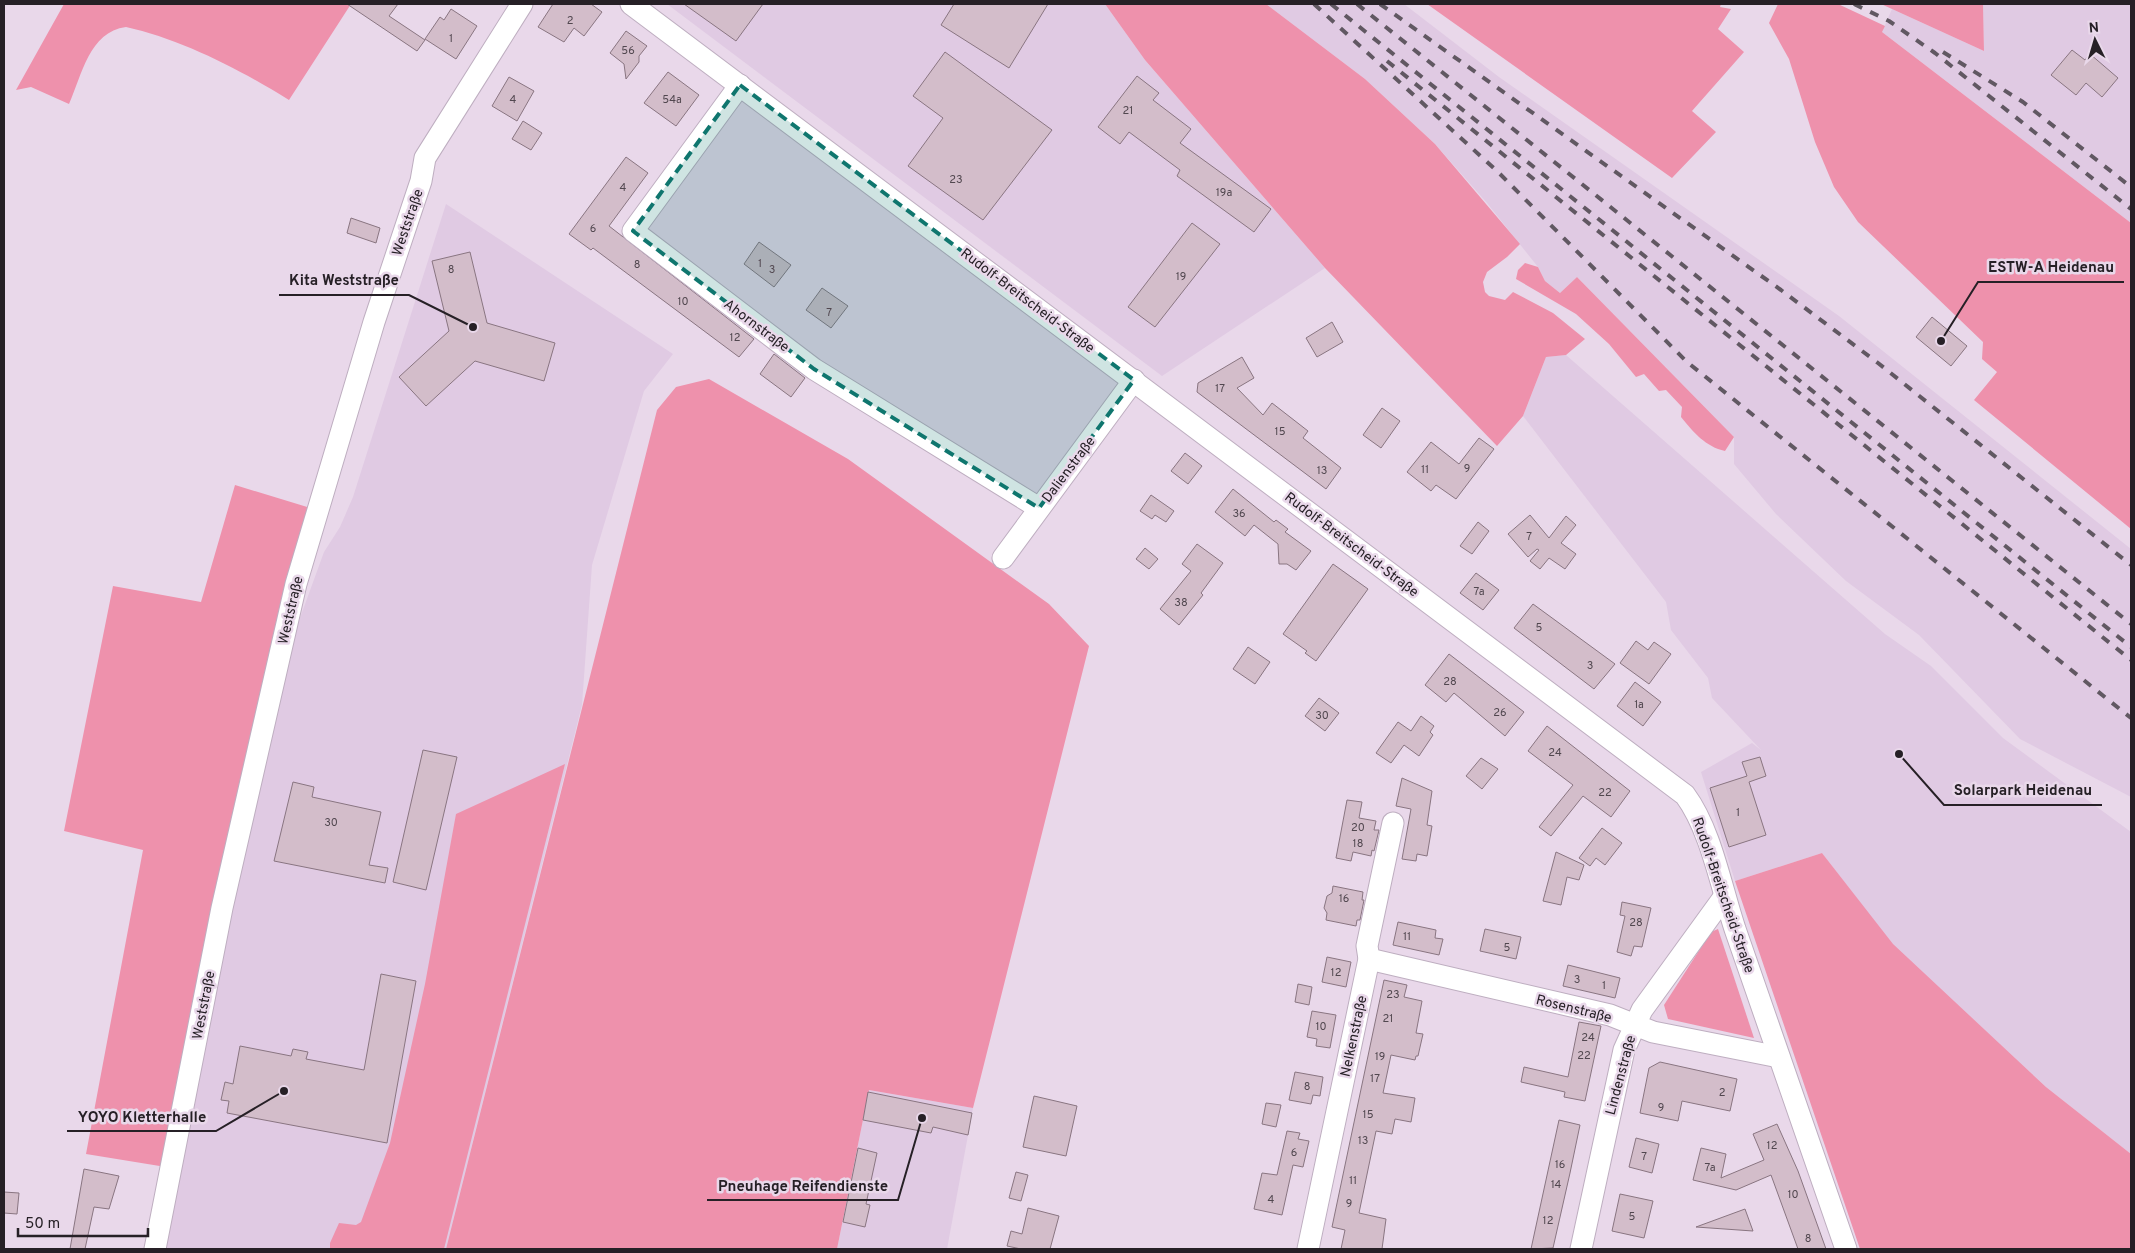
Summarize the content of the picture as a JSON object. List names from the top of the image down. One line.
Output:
{"streets":{"street":["Weststraße","Rudolf-Breitscheid-Straße","Ahornstraße","Dalienstraße","Rosenstraße","Nelkenstraße","Lindenstraße"]},"crossings":[["Rudolf-Breitscheid-Straße","Ahornstraße"],["Rudolf-Breitscheid-Straße","Dalienstraße"],["Rudolf-Breitscheid-Straße","Rosenstraße"],["Rudolf-Breitscheid-Straße","Lindenstraße"],["Ahornstraße","Dalienstraße"],["Rosenstraße","Nelkenstraße"],["Rosenstraße","Lindenstraße"]],"places":["Kita Weststraße","ESTW-A Heidenau","Solarpark Heidenau","YOYO Kletterhalle","Pneuhage Reifendienste"],"house_numbers":["2","1","56","4","54a","21","23","4","19a","6","1","8","8","3","19","10","7","12","17","15","9","11","13","36","7","7a","38","5","3","28","1a","26","30","24","22","1","30","20","18","16","28","11","5","12","3","1","23","21","10","24","22","19","17","8","2","9","15","13","12","6","7","16","7a","11","14","10","4","9","5","12","8"],"scale_bar":"50 m","north":"top"}
